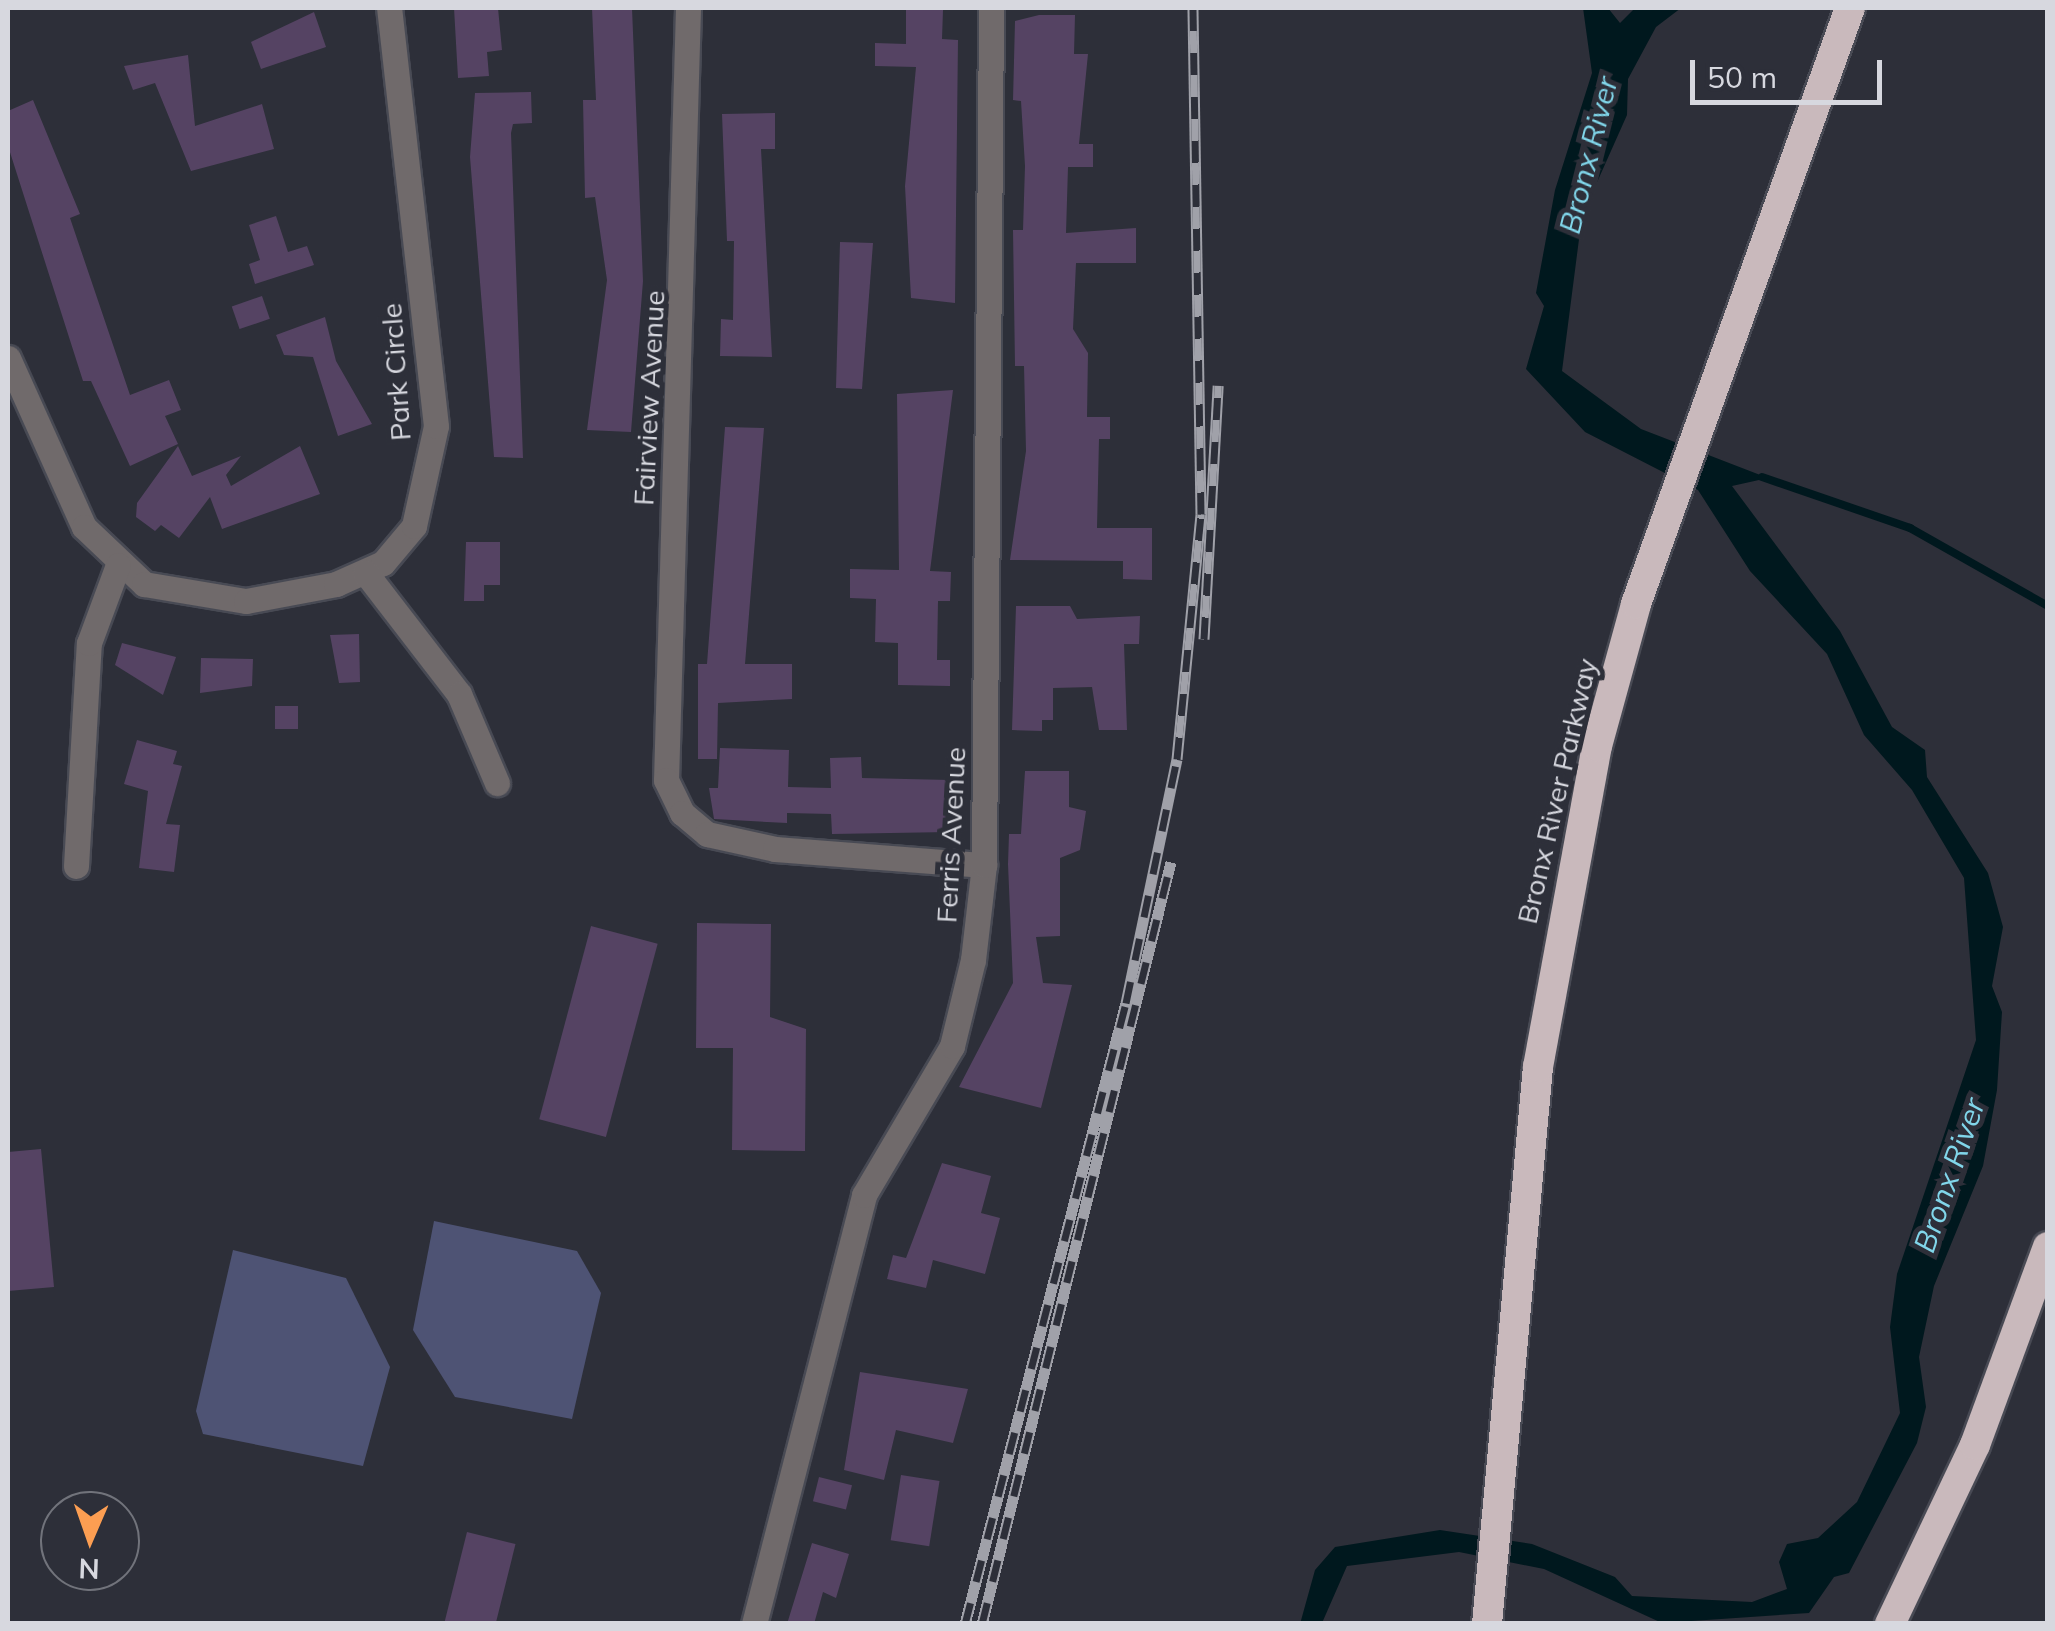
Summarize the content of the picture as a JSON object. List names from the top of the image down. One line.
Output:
{"streets":{"highway":["Bronx River Parkway"],"street":["Park Circle","Fairview Avenue","Ferris Avenue"]},"crossings":[["Fairview Avenue","Ferris Avenue"]],"water":["Bronx River"],"scale_bar":"50 m","north":"bottom"}
